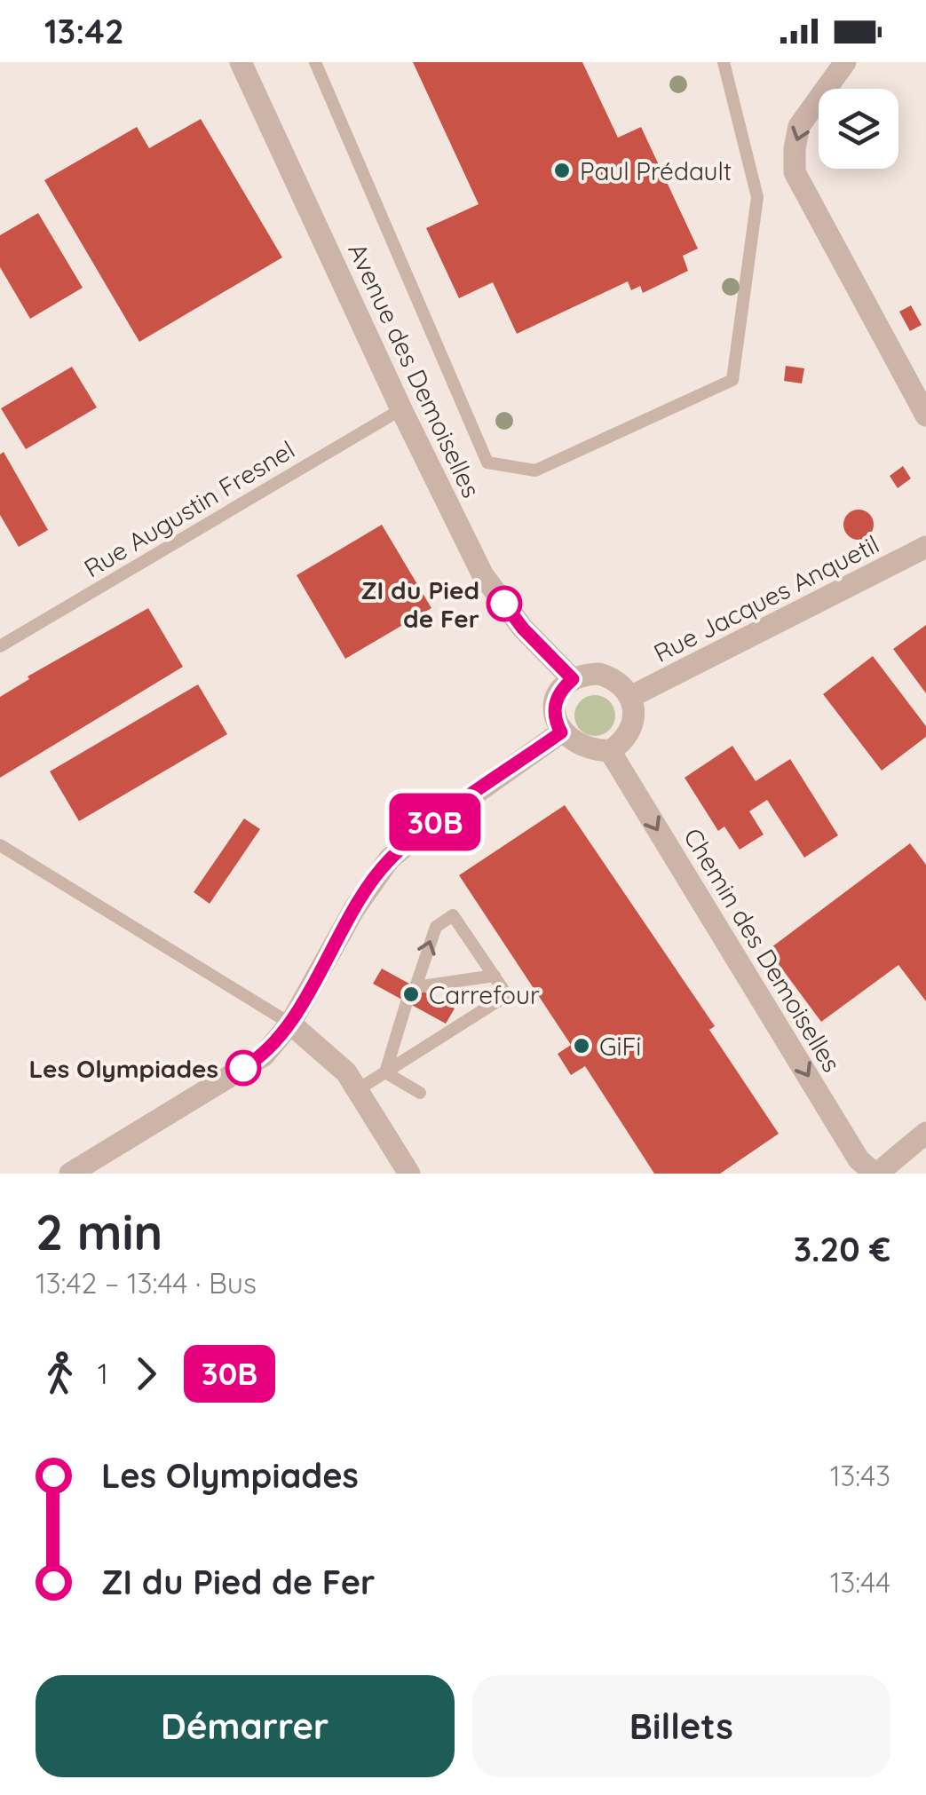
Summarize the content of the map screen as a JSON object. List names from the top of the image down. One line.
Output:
{"streets":{"street":["Avenue des Demoiselles","Rue Jacques Anquetil","Chemin des Demoiselles"],"lane":["Rue Augustin Fresnel"]},"crossings":[["Avenue des Demoiselles","Rue Augustin Fresnel"],["Avenue des Demoiselles","Rue Jacques Anquetil"],["Avenue des Demoiselles","Chemin des Demoiselles"],["Rue Jacques Anquetil","Chemin des Demoiselles"]],"one_way":["Chemin des Demoiselles"],"places":["Paul Prédault","ZI du Pied de Fer","Carrefour","GiFi","Les Olympiades"],"lines":["bus line 30B"],"page":{"status":"13:42","on_map":"30B","heading":["2 min","13:42 – 13:44 · Bus","3.20 €"],"legs":["1","30B"],"list":[{"name":"Les Olympiades","value":"13:43"},{"name":"ZI du Pied de Fer","value":"13:44"}],"buttons":["Démarrer","Billets"]}}
